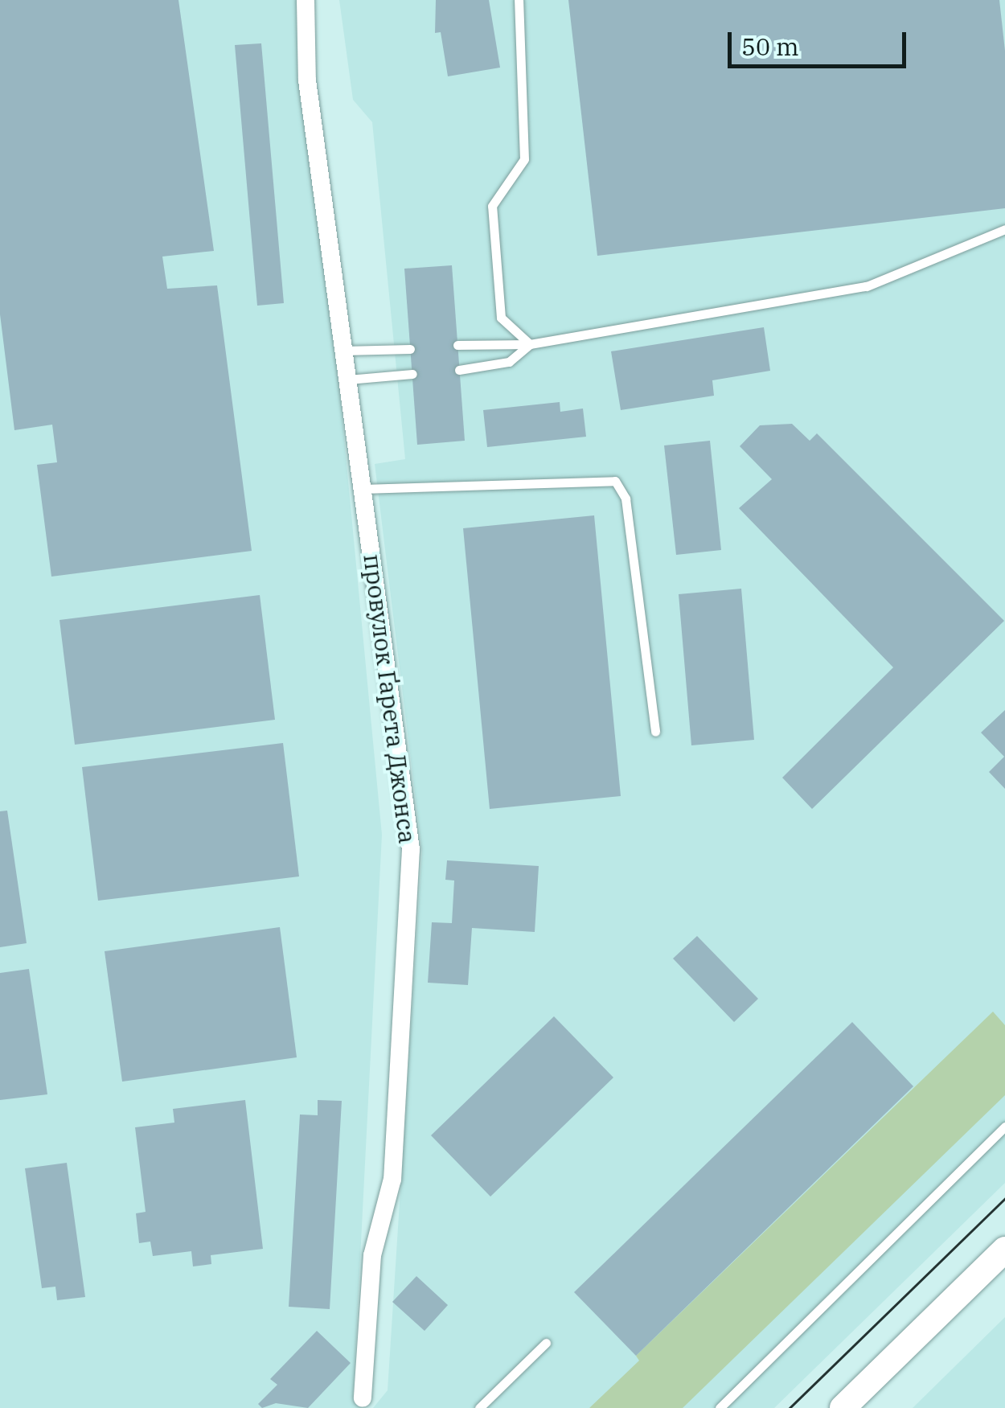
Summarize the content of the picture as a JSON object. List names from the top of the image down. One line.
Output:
{"streets":{"street":["провулок Ґарета Джонса"]},"scale_bar":"50 m"}
